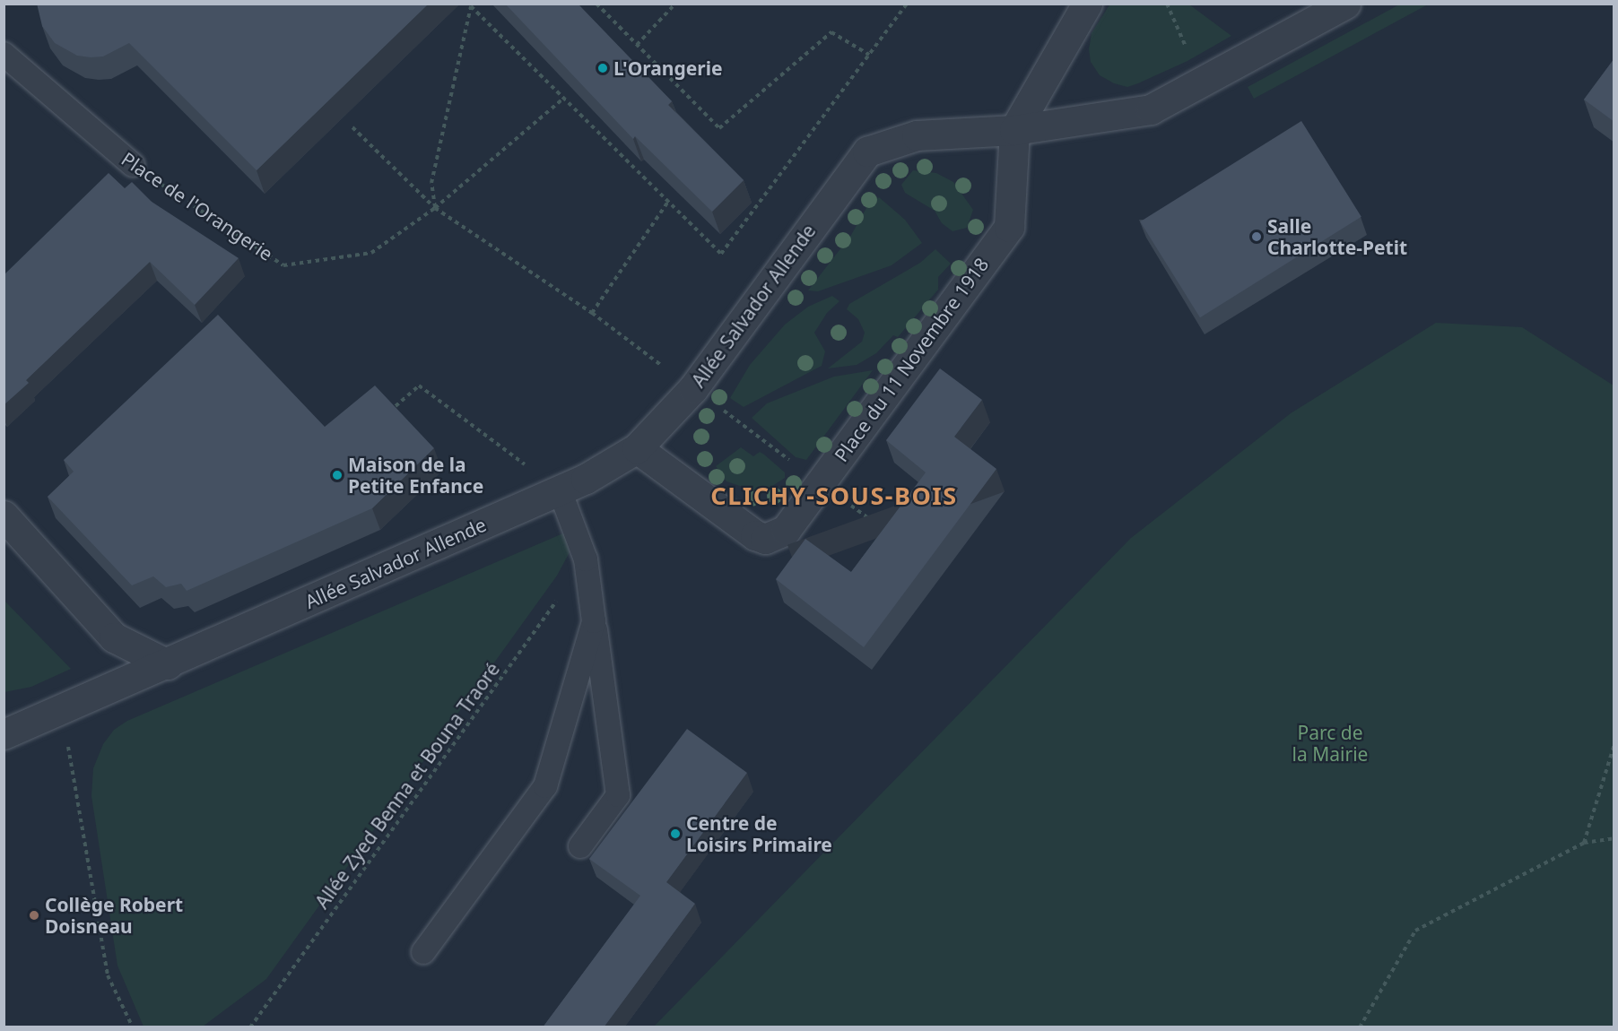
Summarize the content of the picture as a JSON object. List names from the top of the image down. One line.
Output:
{"streets":{"street":["Allée Salvador Allende","Place du 11 Novembre 1918"],"lane":["Place de l'Orangerie"],"path":["Allée Zyed Benna et Bouna Traoré"]},"crossings":[["Allée Salvador Allende","Place du 11 Novembre 1918"]],"districts":["CLICHY-SOUS-BOIS"],"parks":["Parc de la Mairie"],"places":["L'Orangerie","Salle Charlotte-Petit","Maison de la Petite Enfance","Centre de Loisirs Primaire","Collège Robert Doisneau"]}
